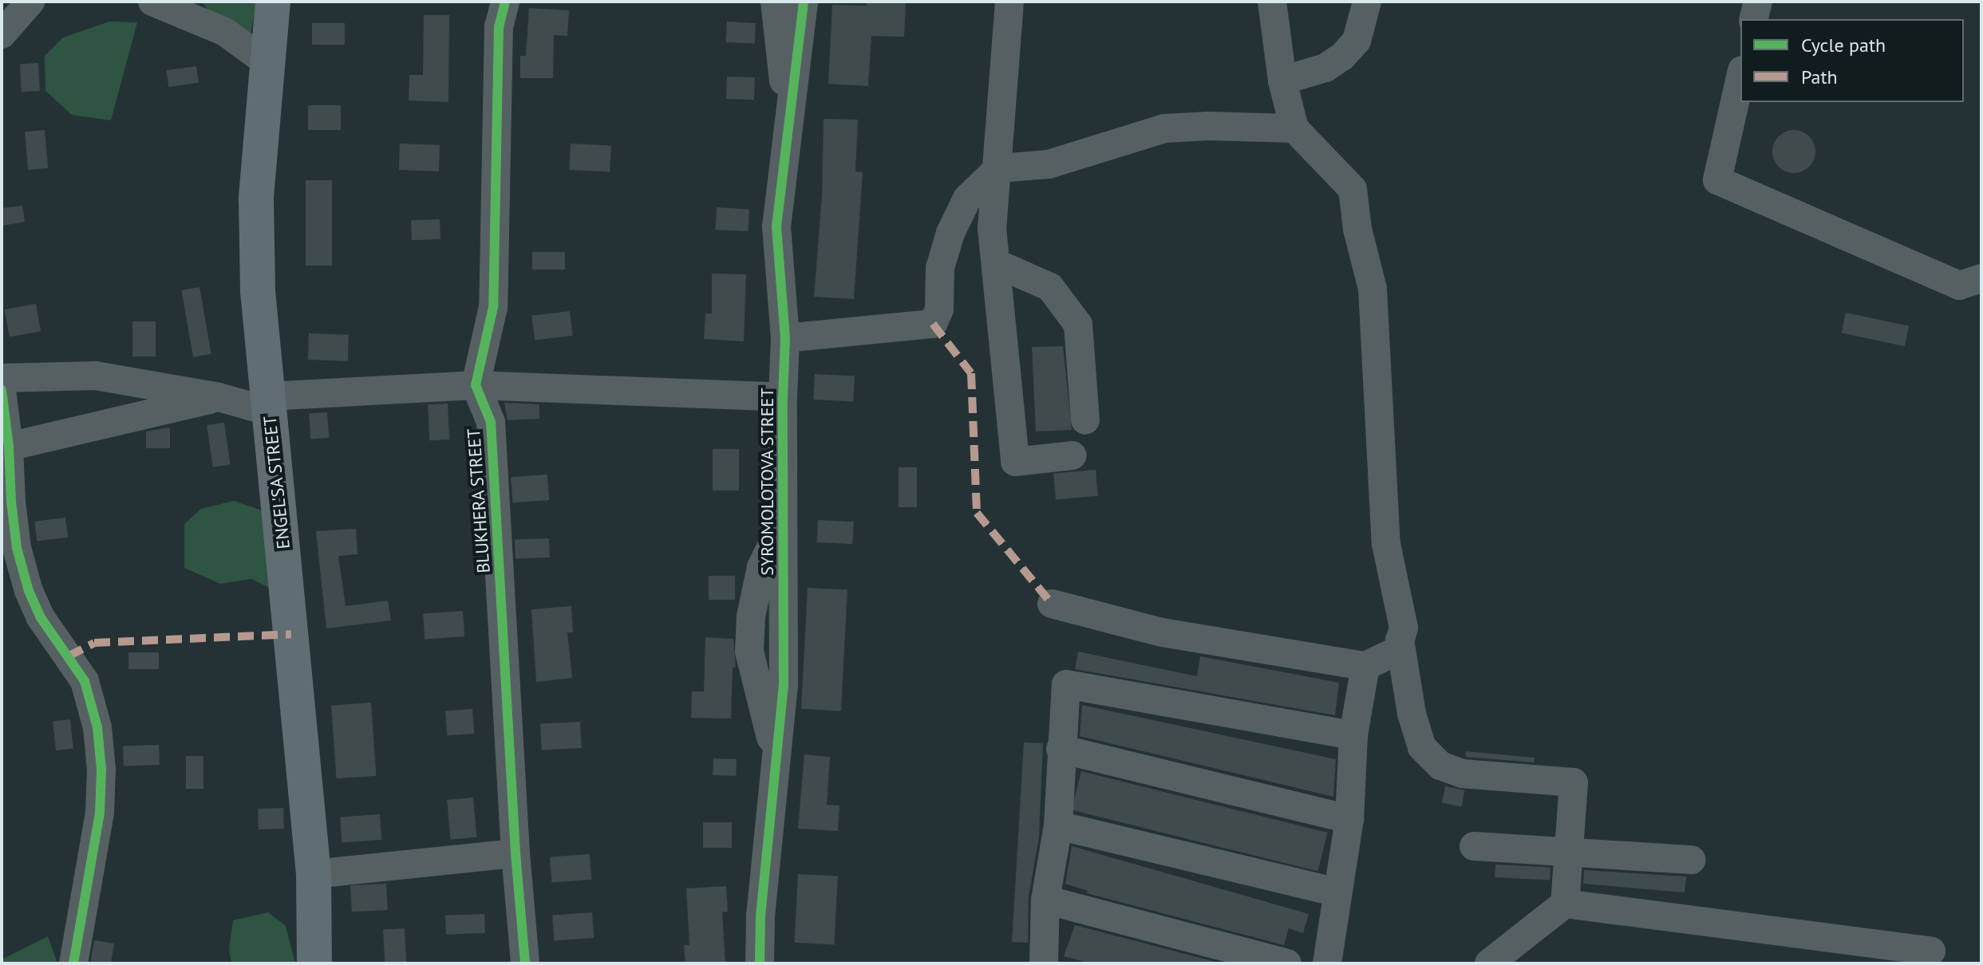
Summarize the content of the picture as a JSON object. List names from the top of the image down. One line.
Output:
{"streets":{"main road":["ENGEL'SA STREET"],"street":["SYROMOLOTOVA STREET","BLUKHERA STREET"]},"legend":["Cycle path","Path"]}
